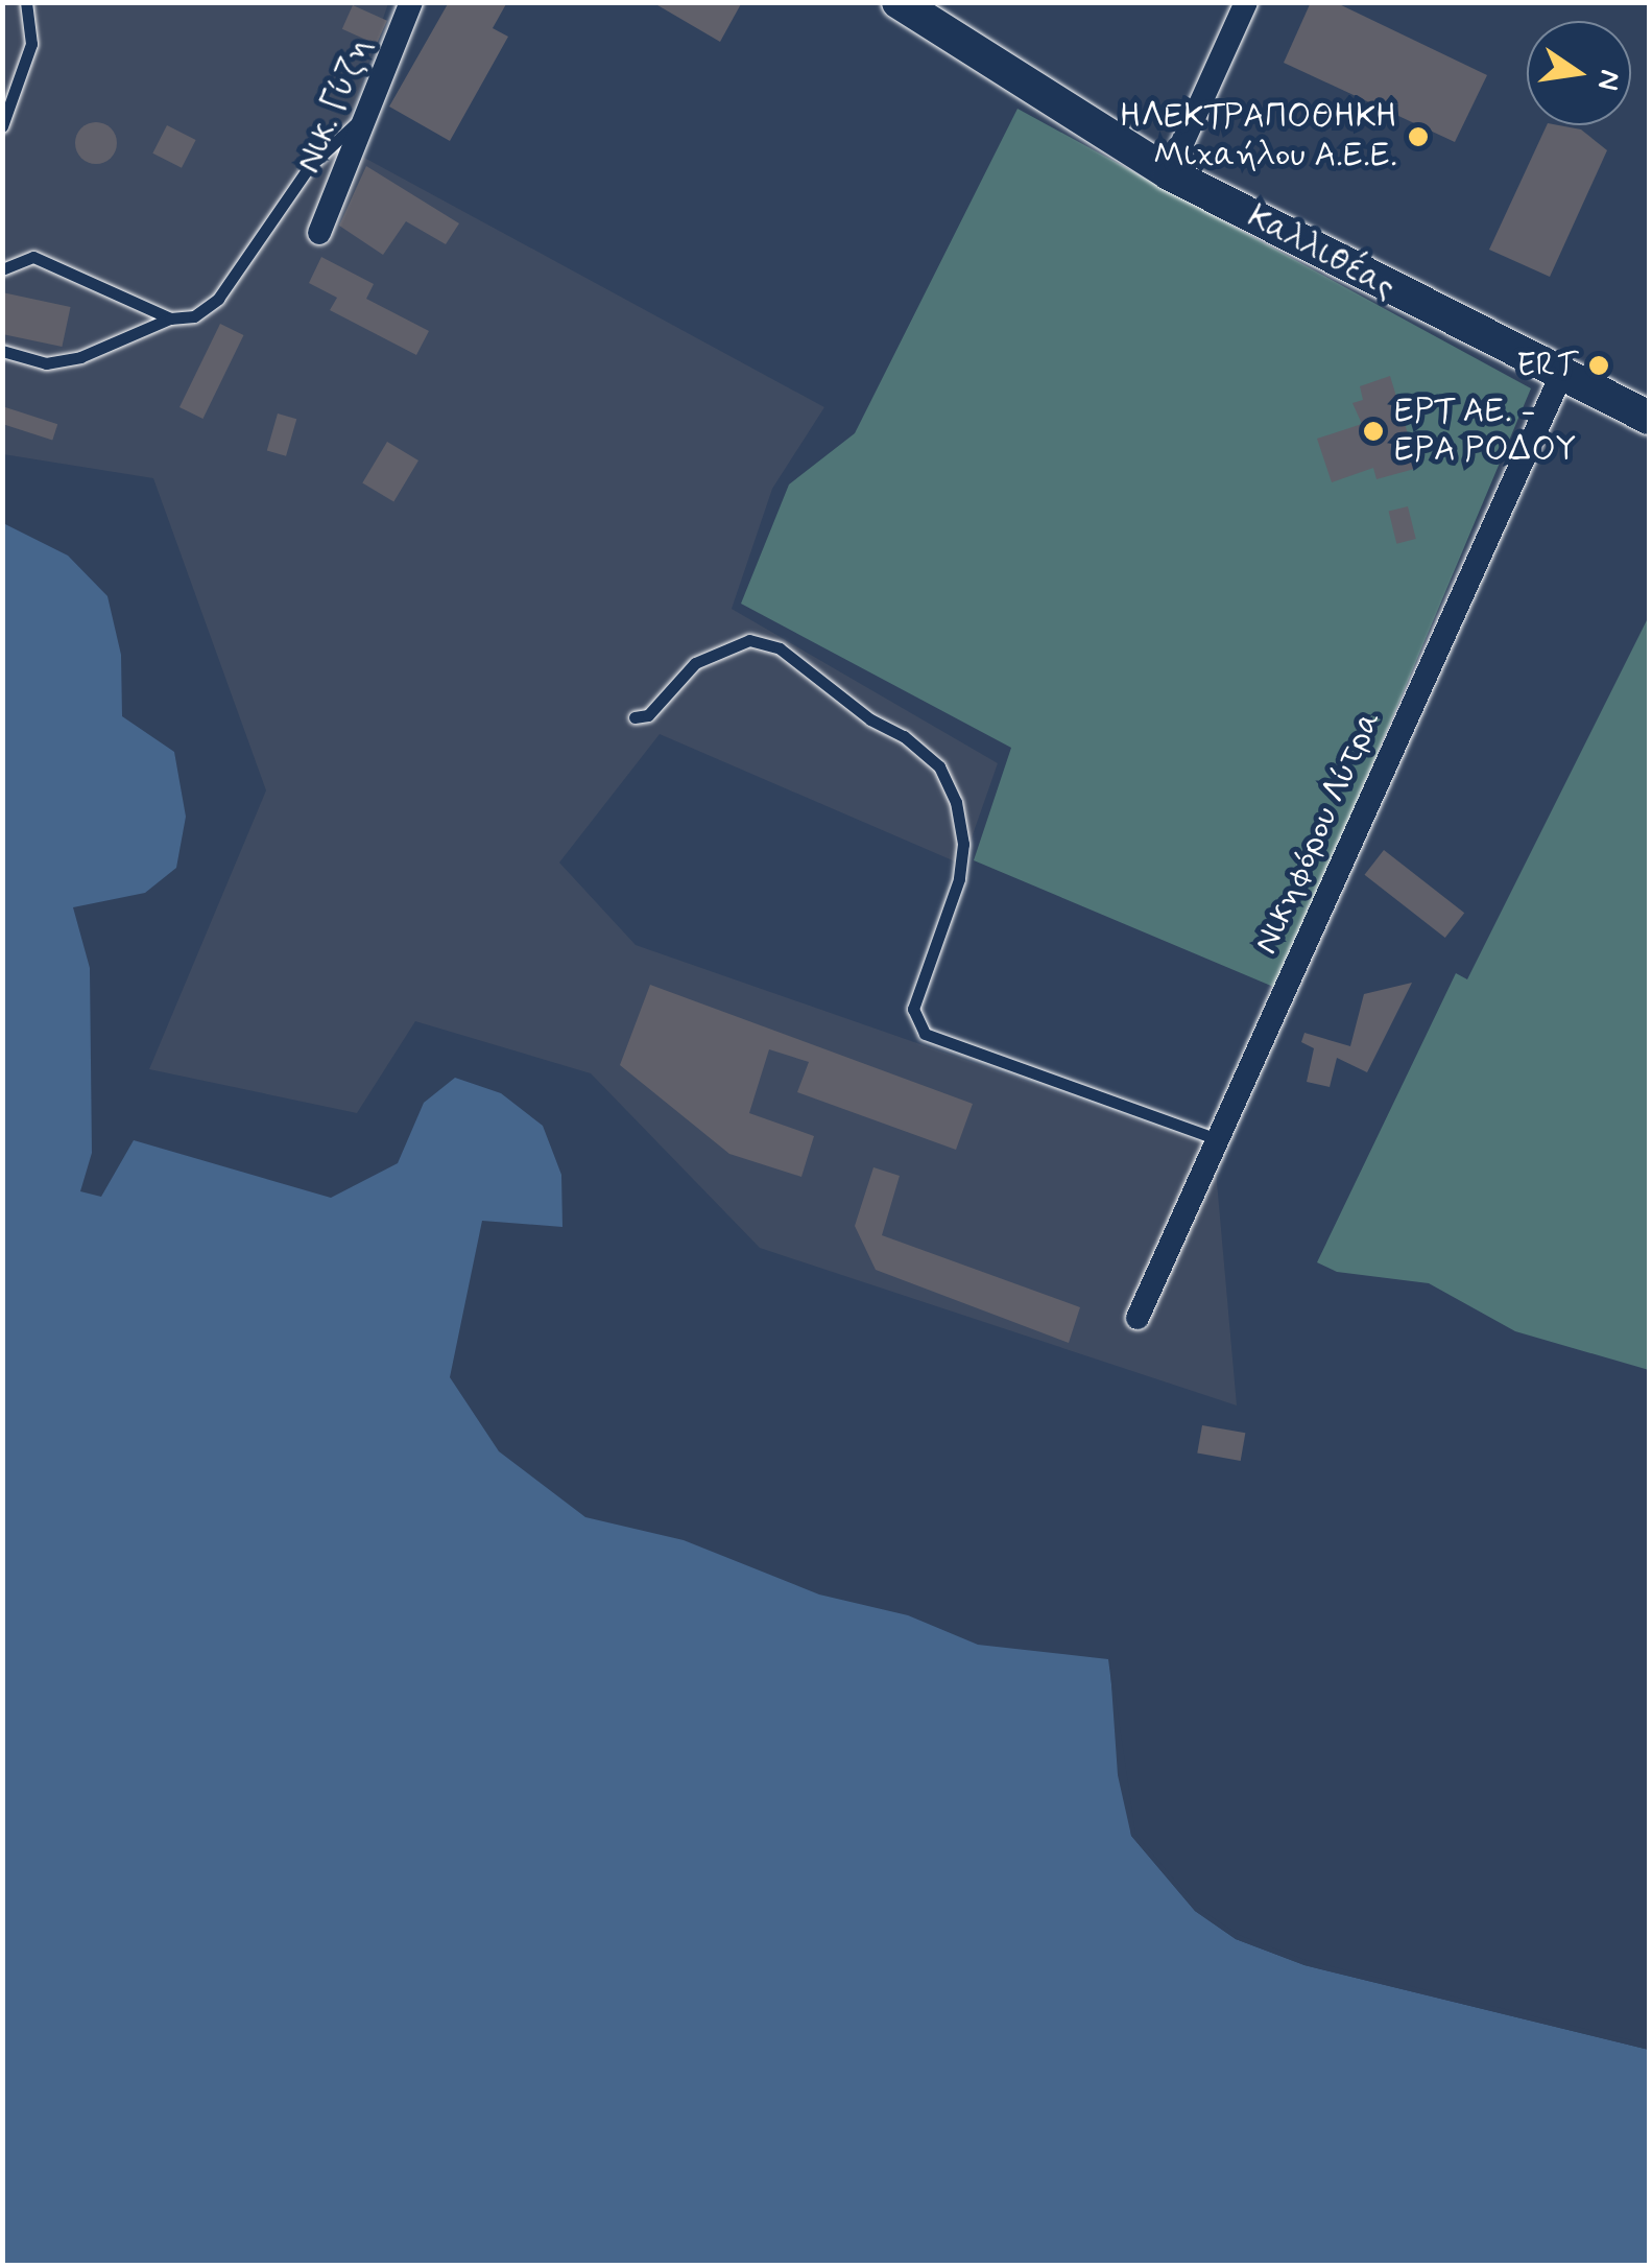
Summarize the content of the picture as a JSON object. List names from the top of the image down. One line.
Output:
{"streets":{"main road":["Καλλιθέας"],"street":["Νικ. Γύζη","Νικηφόρου Λύτρα"]},"crossings":[["Καλλιθέας","Νικηφόρου Λύτρα"]],"places":["ΗΛΕΚΤΡΑΠΟΘΗΚΗ Μιχαήλου Α.Ε.Ε.","ERT","ΕΡΤ ΑΕ. - ΕΡΑ ΡΟΔΟΥ"],"north":"right"}
